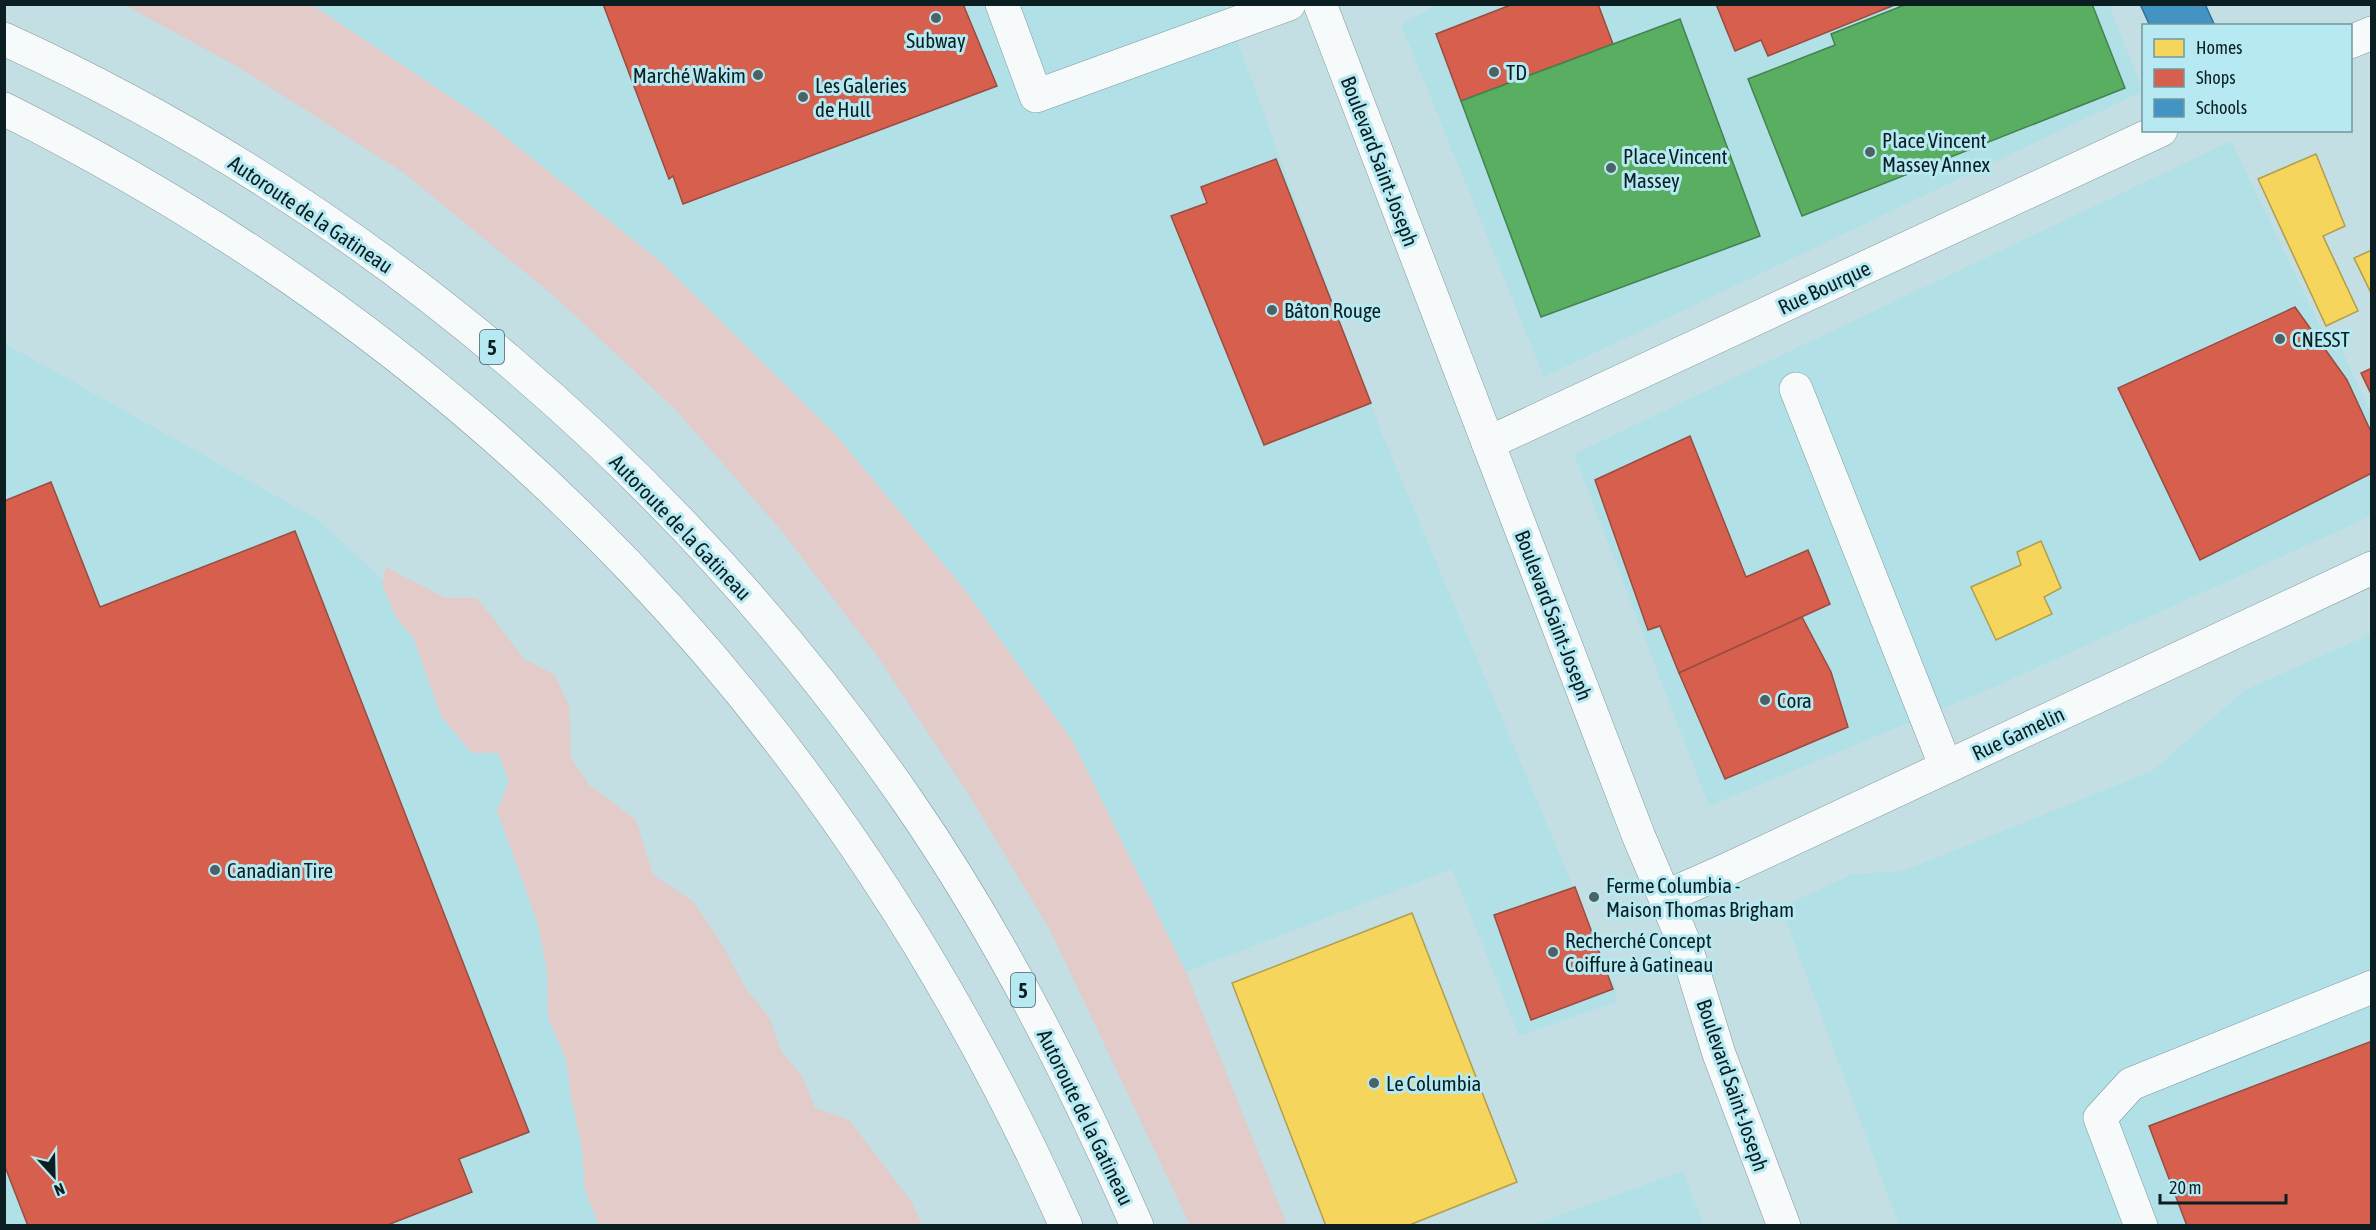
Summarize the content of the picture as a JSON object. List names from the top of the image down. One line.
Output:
{"streets":{"main road":["Boulevard Saint-Joseph","Autoroute de la Gatineau","Rue Bourque","5","Rue Gamelin"]},"crossings":[["Boulevard Saint-Joseph","Rue Bourque"],["Boulevard Saint-Joseph","Rue Gamelin"]],"places":["Subway","TD","Marché Wakim","Les Galeries de Hull","Place Vincent Massey Annex","Place Vincent Massey","Bâton Rouge","CNESST","Cora","Canadian Tire","Ferme Columbia - Maison Thomas Brigham","Recherché Concept Coiffure à Gatineau","Le Columbia"],"legend":["Homes","Shops","Schools"],"scale_bar":"20 m","north":"bottom"}
